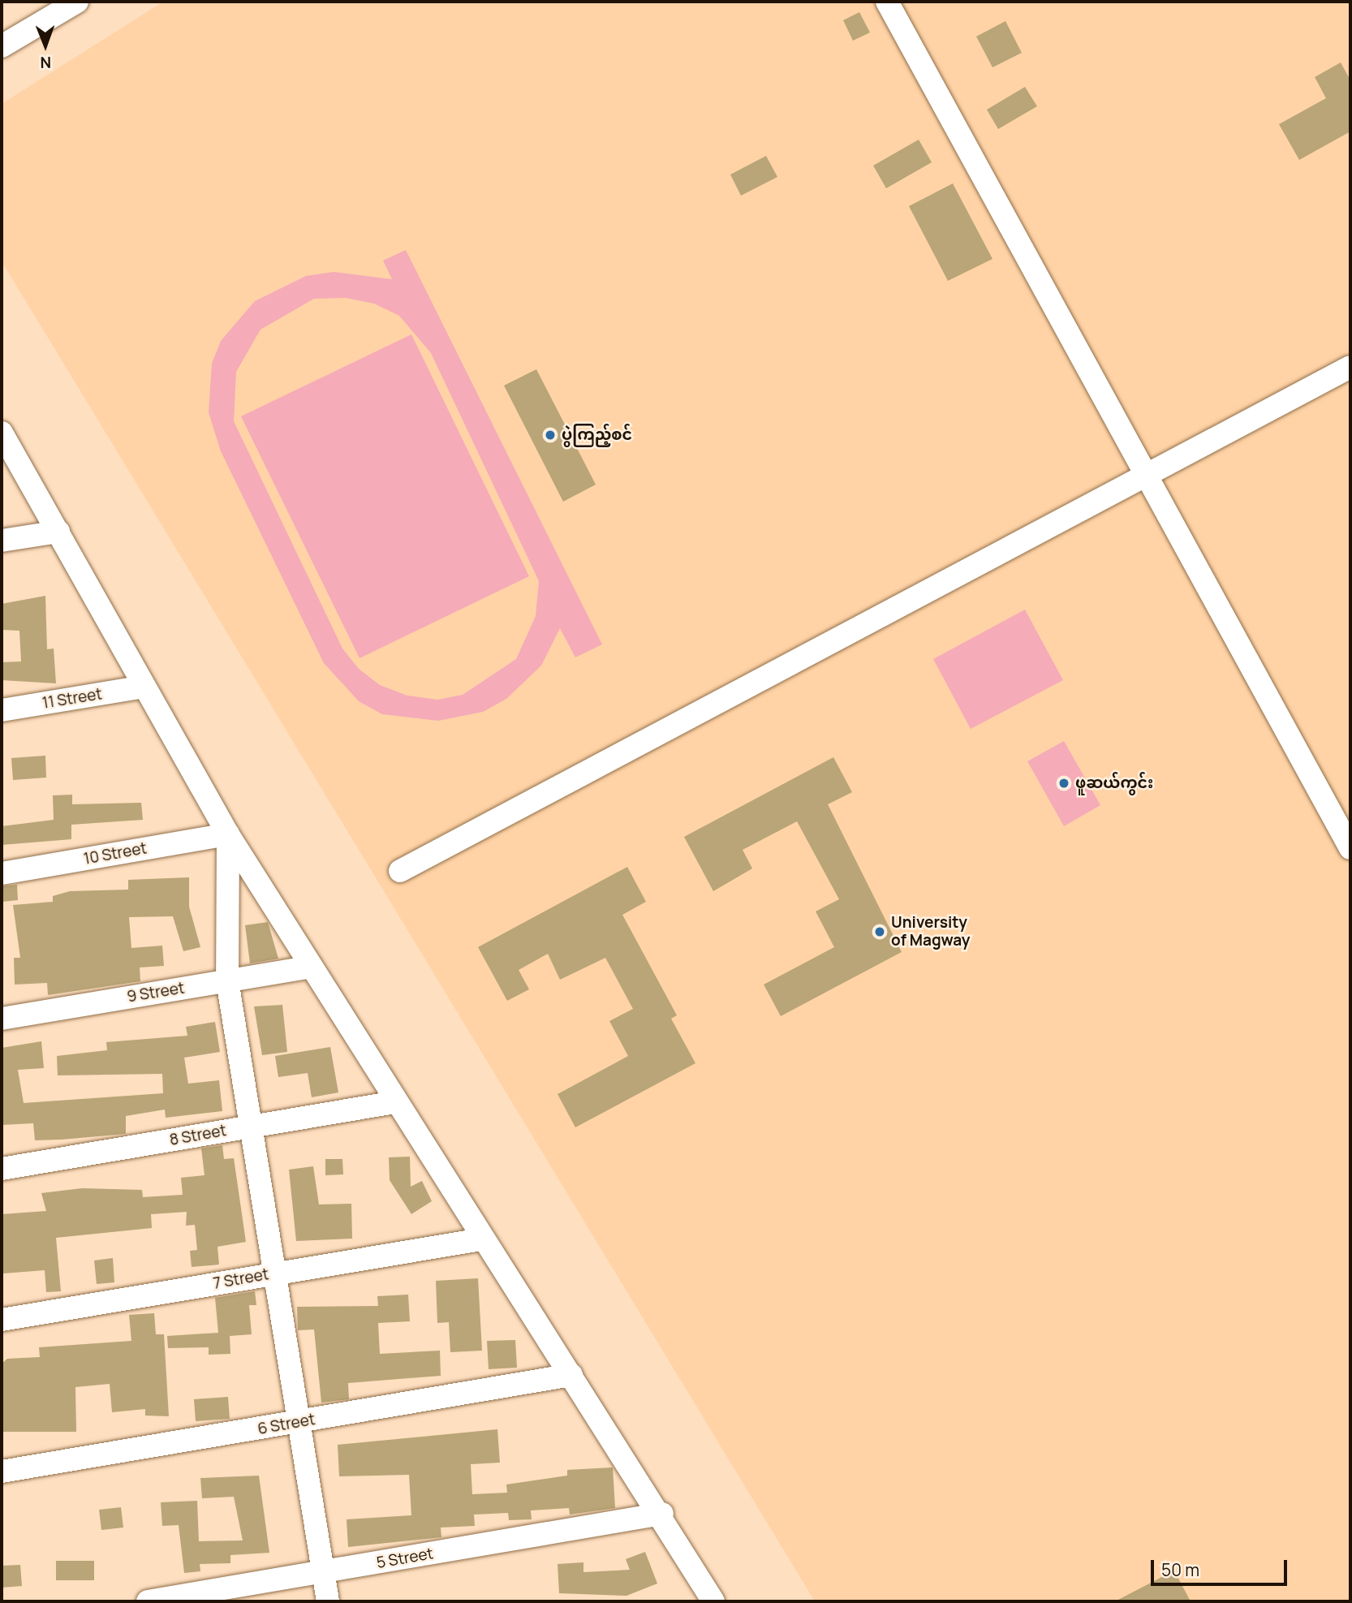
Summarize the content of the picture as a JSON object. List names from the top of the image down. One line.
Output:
{"streets":{"street":["11 Street","10 Street","9 Street","8 Street","7 Street","6 Street","5 Street"]},"places":["ပွဲကြည့်စင်","ဖူဆယ်ကွင်း","University of Magway"],"scale_bar":"50 m","north":"bottom"}
